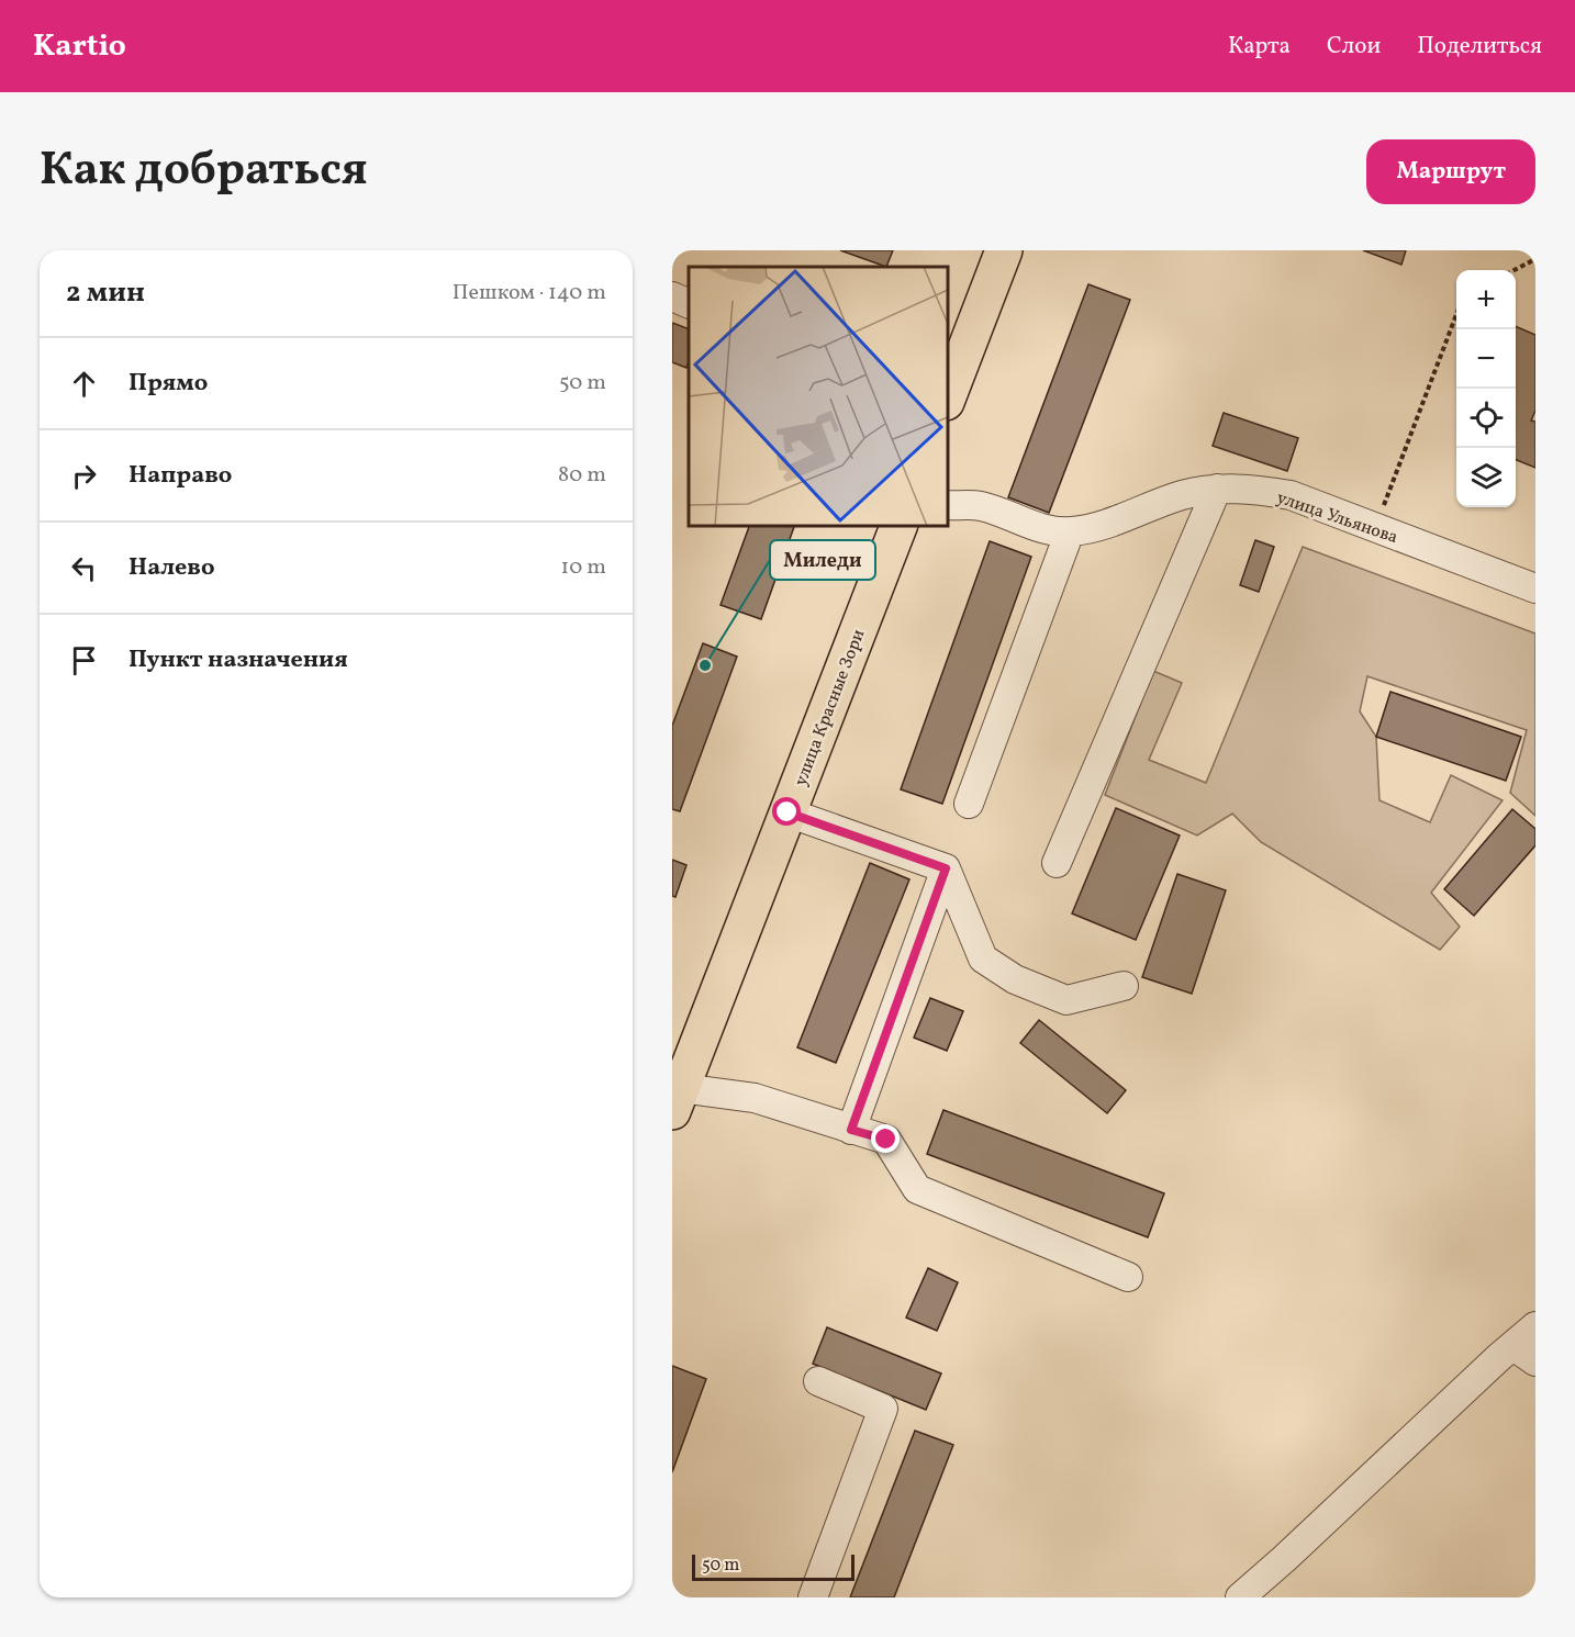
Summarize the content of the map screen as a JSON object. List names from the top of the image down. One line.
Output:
{"streets":{"main road":["улица Красные Зори"],"street":["улица Ульянова"]},"places":["Миледи"],"scale_bar":"50 m","page":{"header":"Kartio","nav":["Карта","Слои","Поделиться"],"title":"Как добраться","buttons":"Маршрут","heading":["2 мин","Пешком · 140 m"],"map_buttons":["+","−"],"list":[["Прямо","50 m"],["Направо","80 m"],["Налево","10 m"],"Пункт назначения"],"scale":"50 m"}}
